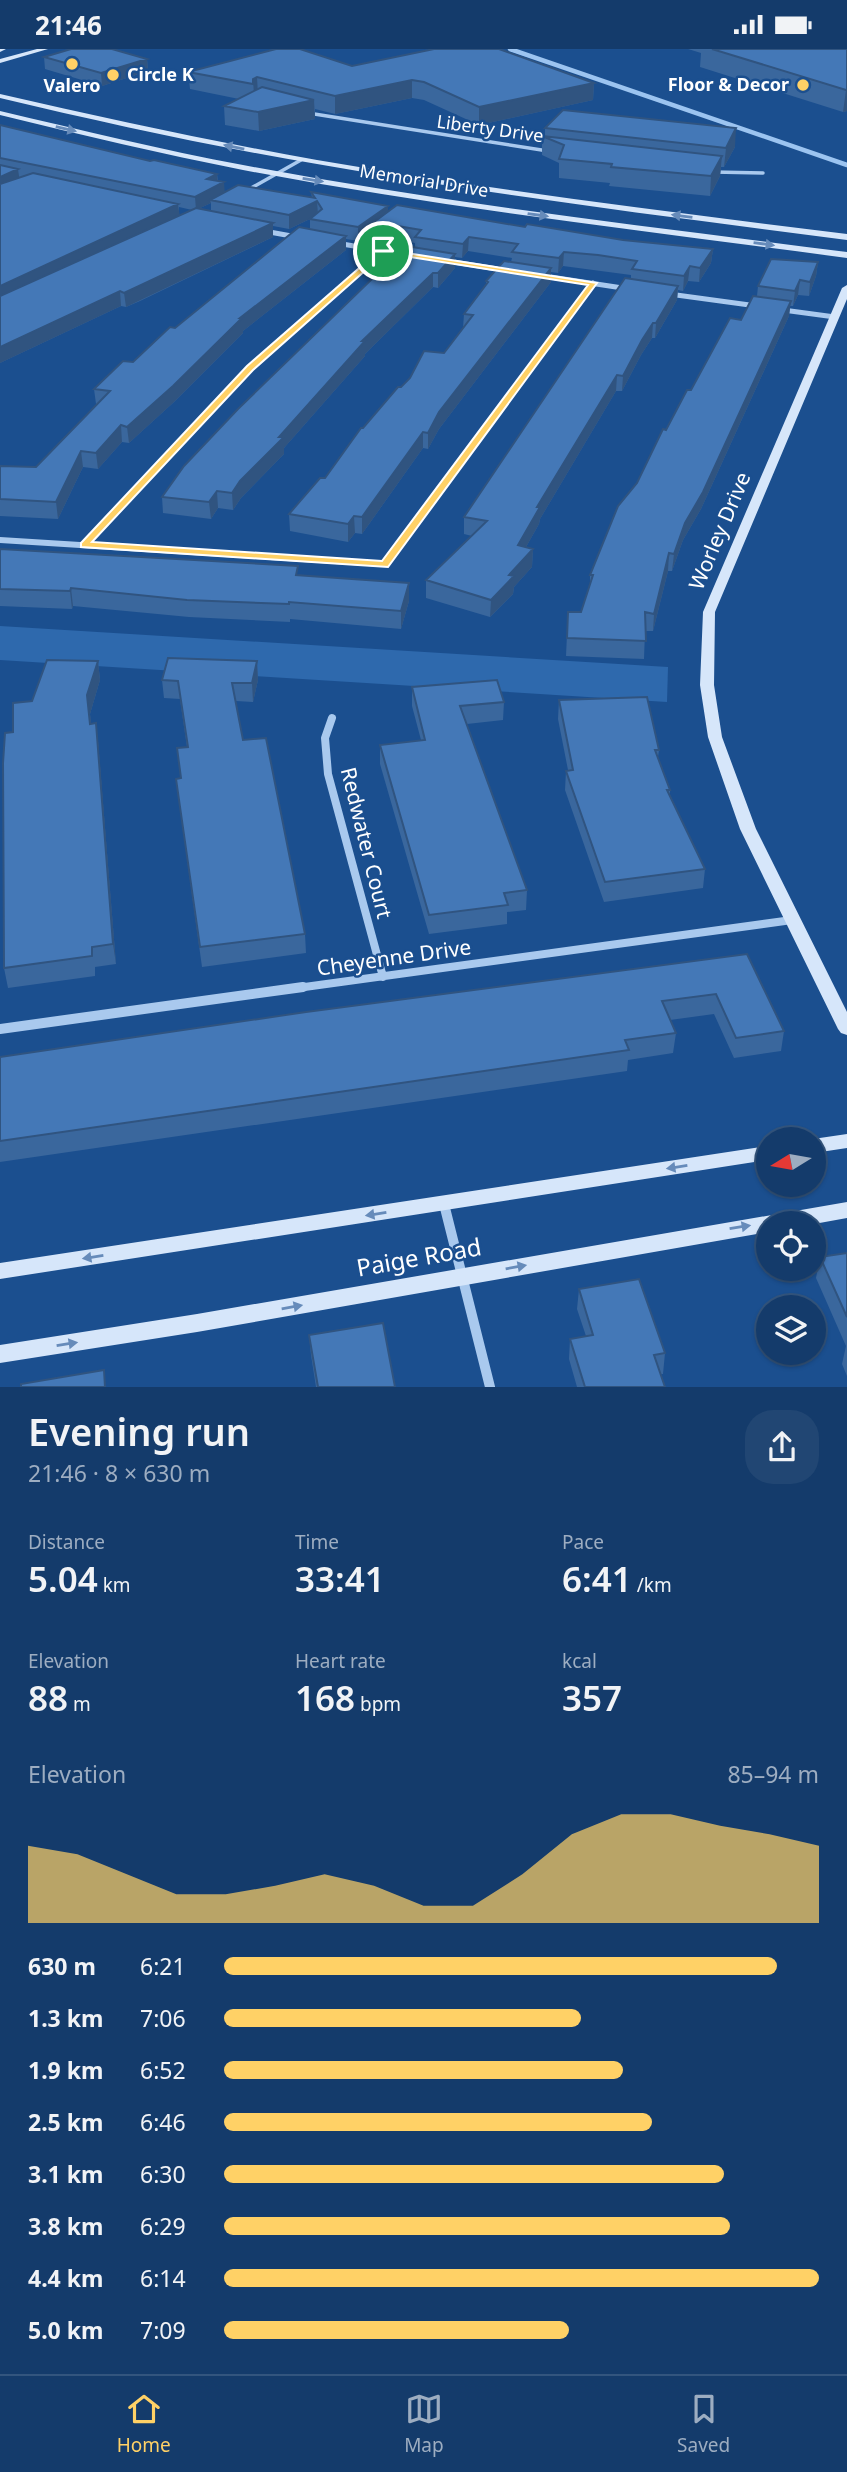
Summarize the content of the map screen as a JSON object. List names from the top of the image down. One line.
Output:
{"streets":{"street":["Liberty Drive","Memorial Drive","Worley Drive","Redwater Court","Cheyenne Drive","Paige Road"]},"crossings":[["Worley Drive","Cheyenne Drive"],["Redwater Court","Cheyenne Drive"]],"places":["Valero","Circle K","Floor & Decor"],"north":"left","page":{"status":"21:46","heading":["Evening run","21:46 · 8 × 630 m"],"stats":[["Distance","5.04 km"],["Time","33:41"],["Pace","6:41 /km"],["Elevation","88 m"],["Heart rate","168 bpm"],["kcal","357"]],"chart":["Elevation","85–94 m"],"list":[{"name":"630 m","note":"6:21"},{"name":"1.3 km","note":"7:06"},{"name":"1.9 km","note":"6:52"},{"name":"2.5 km","note":"6:46"},{"name":"3.1 km","note":"6:30"},{"name":"3.8 km","note":"6:29"},{"name":"4.4 km","note":"6:14"},{"name":"5.0 km","note":"7:09"}],"tabs":["Home","Map","Saved"]}}
